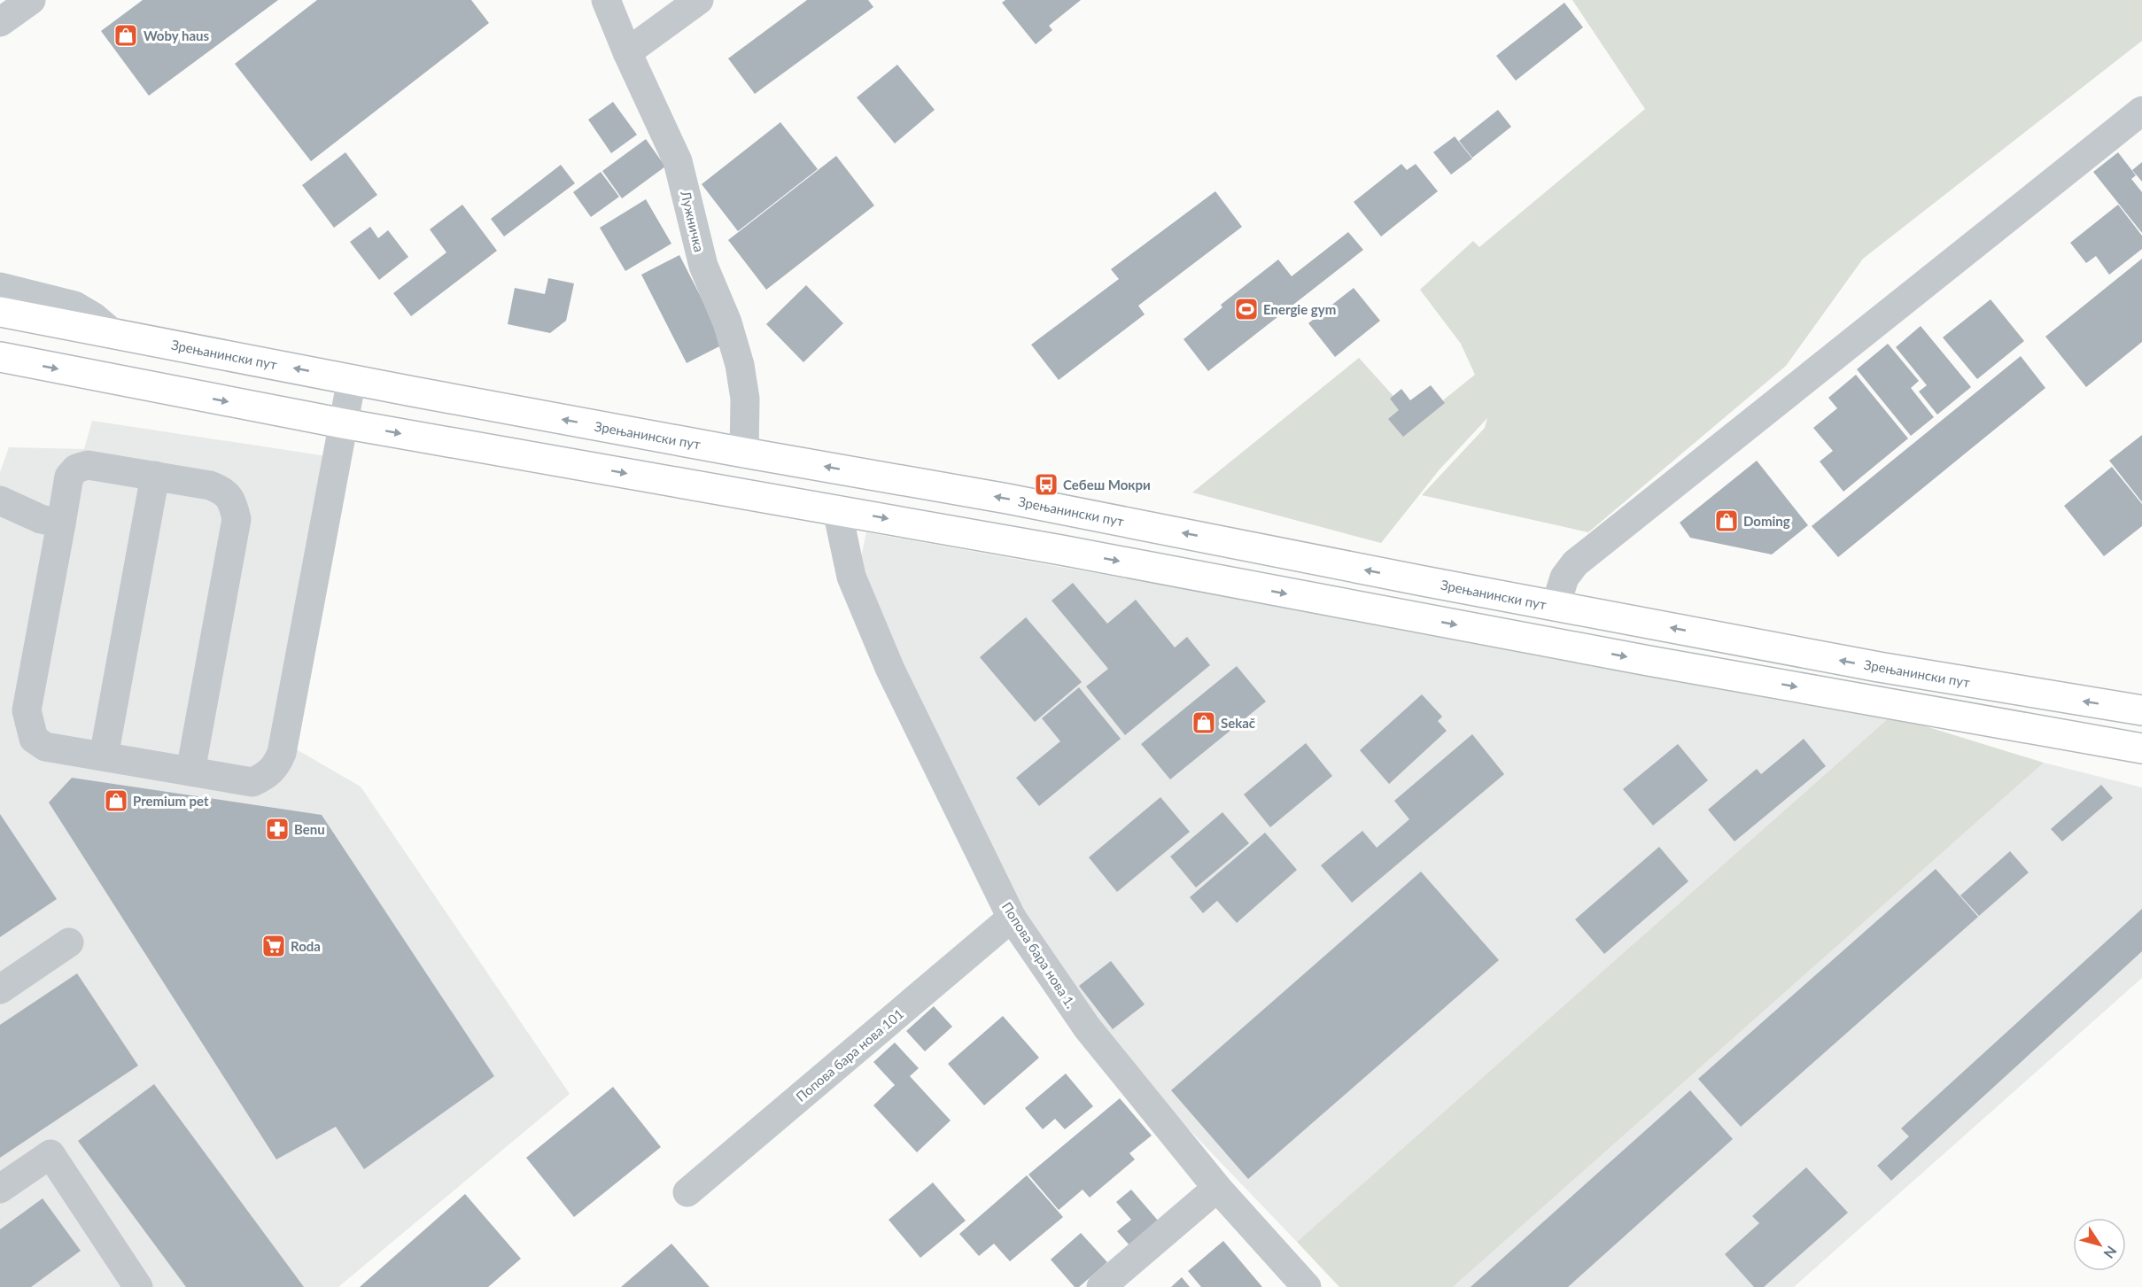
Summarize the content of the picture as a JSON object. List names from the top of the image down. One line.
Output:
{"streets":{"main road":["Зрењанински пут"],"street":["Лужничка","Попова бара нова 1.","Попова бара нова 101"]},"crossings":[["Лужничка","Зрењанински пут"],["Попова бара нова 1.","Попова бара нова 101"]],"places":{"shop":["Woby haus","Doming","Sekač","Premium pet"],"sports":["Energie gym"],"bus stop":["Себеш Мокри"],"pharmacy":["Benu"],"supermarket":["Roda"]},"north":"bottom right"}
